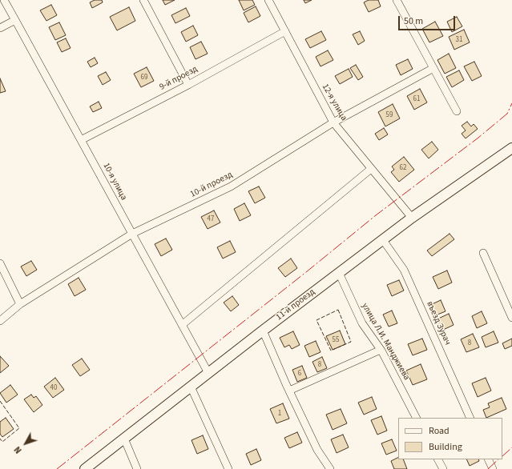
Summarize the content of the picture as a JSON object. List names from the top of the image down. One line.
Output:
{"streets":{"street":["9-й проезд","12-я улица","10-я улица","10-й проезд","11-й проезд","въезд Зурач","улица Л.И. Манджиева"]},"crossings":[["9-й проезд","12-я улица"],["9-й проезд","10-я улица"],["12-я улица","10-й проезд"],["12-я улица","11-й проезд"],["10-я улица","10-й проезд"],["10-я улица","11-й проезд"],["11-й проезд","въезд Зурач"],["11-й проезд","улица Л.И. Манджиева"]],"house_numbers":["31","69","61","59","62","47","55","8","8","6","40","1"],"legend":["Road","Building"],"scale_bar":"50 m","north":"bottom left"}
